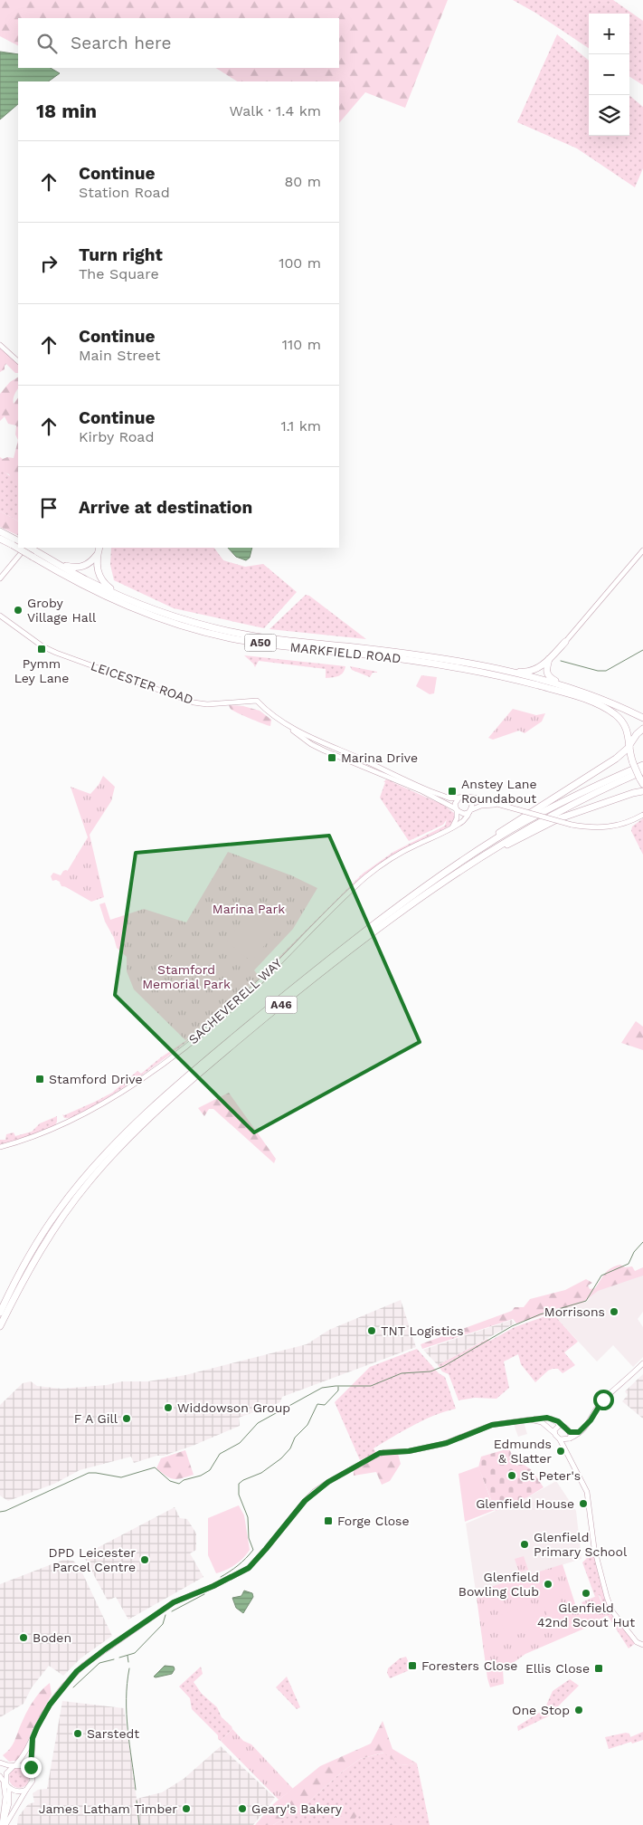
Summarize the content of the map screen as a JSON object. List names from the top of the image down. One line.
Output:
{"streets":{"highway":["A50","MARKFIELD ROAD","A46"],"street":["LEICESTER ROAD","SACHEVERELL WAY"]},"crossings":[["MARKFIELD ROAD","A46"],["LEICESTER ROAD","SACHEVERELL WAY"]],"parks":["Marina Park","Stamford Memorial Park"],"places":{"other":["Groby Village Hall","Morrisons","TNT Logistics","Widdowson Group","F A Gill","Edmunds & Slatter","St Peter's","Glenfield House","Glenfield Primary School","DPD Leicester Parcel Centre","Glenfield Bowling Club","Glenfield 42nd Scout Hut","Boden","One Stop","Sarstedt","James Latham Timber","Geary's Bakery"],"transit":["Pymm Ley Lane","Marina Drive","Anstey Lane Roundabout","Stamford Drive","Forge Close","Foresters Close","Ellis Close"]},"page":{"map_buttons":["+","−"],"search":"Search here","heading":["18 min","Walk · 1.4 km"],"list":[["Continue","Station Road","80 m"],["Turn right","The Square","100 m"],["Continue","Main Street","110 m"],["Continue","Kirby Road","1.1 km"],"Arrive at destination"]}}
